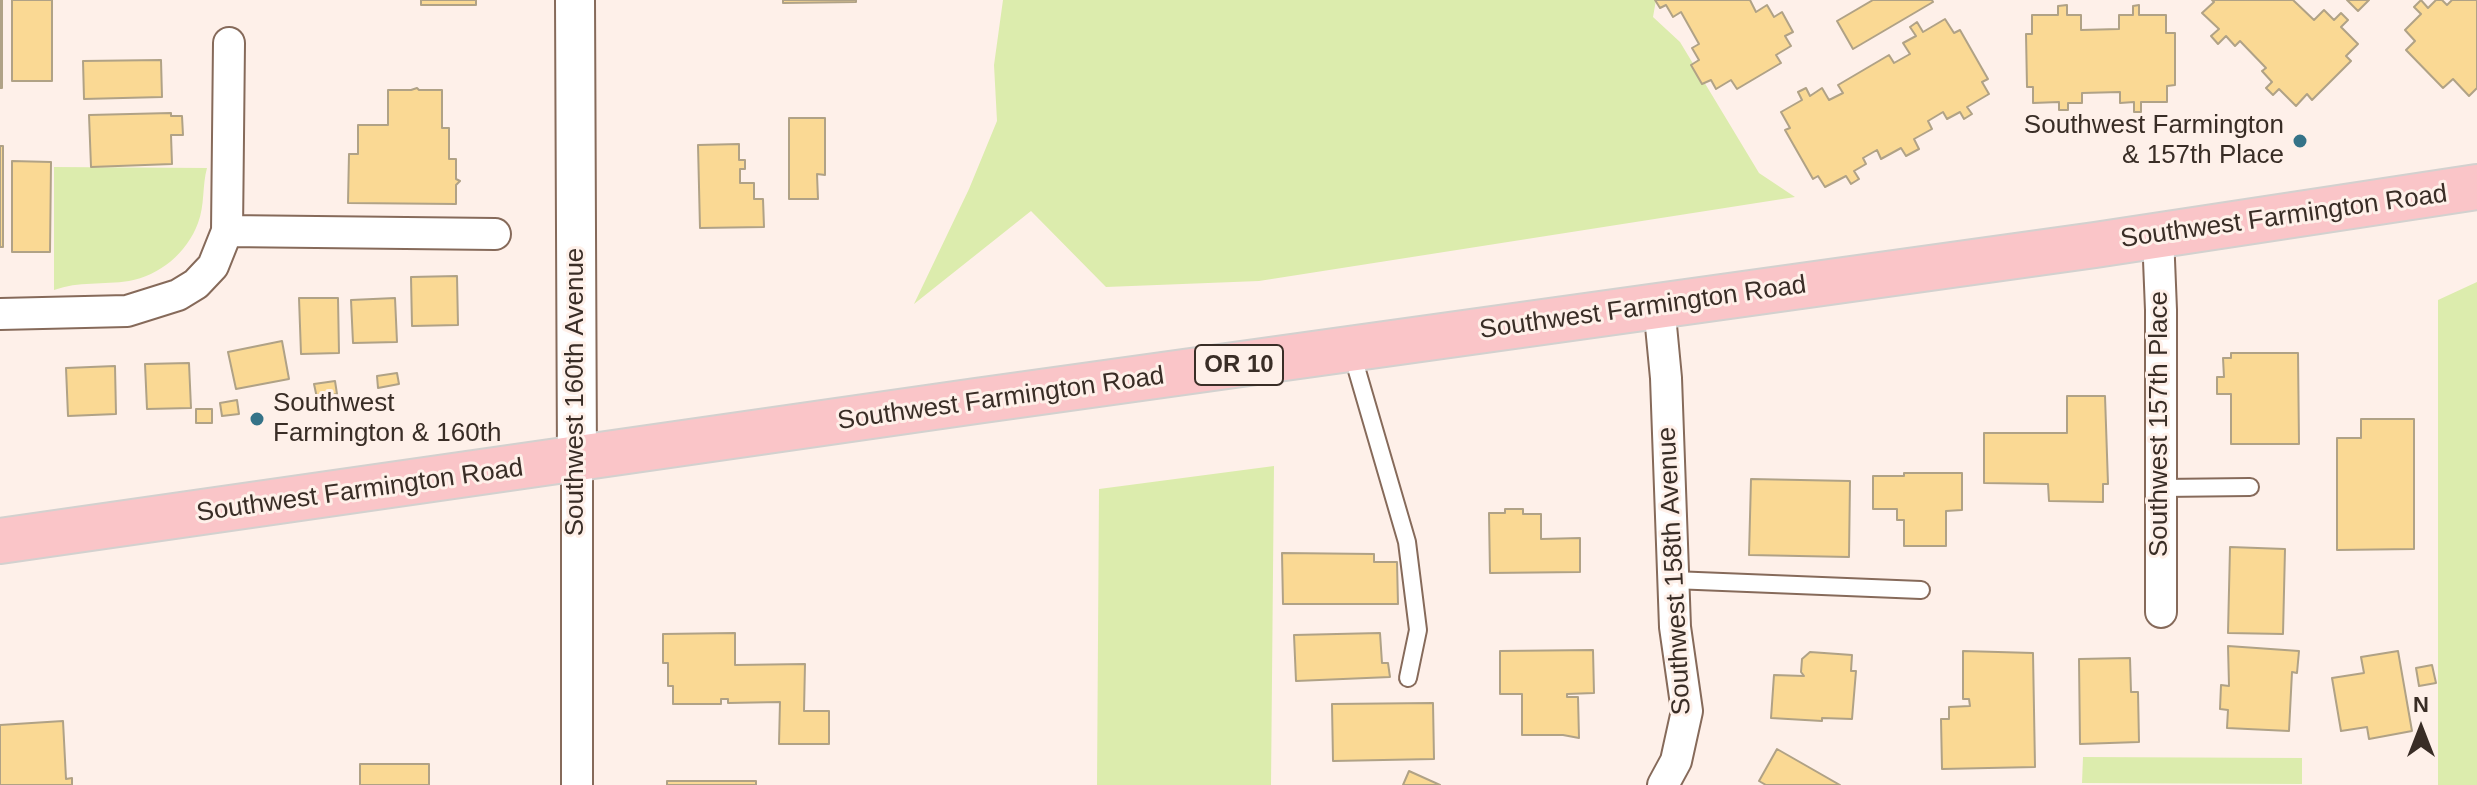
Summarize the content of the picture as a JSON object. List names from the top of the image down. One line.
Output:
{"streets":{"main road":["Southwest Farmington Road","OR 10"],"street":["Southwest 160th Avenue","Southwest 157th Place","Southwest 158th Avenue"]},"crossings":[["Southwest Farmington Road","Southwest 160th Avenue"],["Southwest Farmington Road","Southwest 157th Place"],["Southwest Farmington Road","Southwest 158th Avenue"]],"places":["Southwest Farmington & 157th Place","Southwest Farmington & 160th"],"north":"top"}
